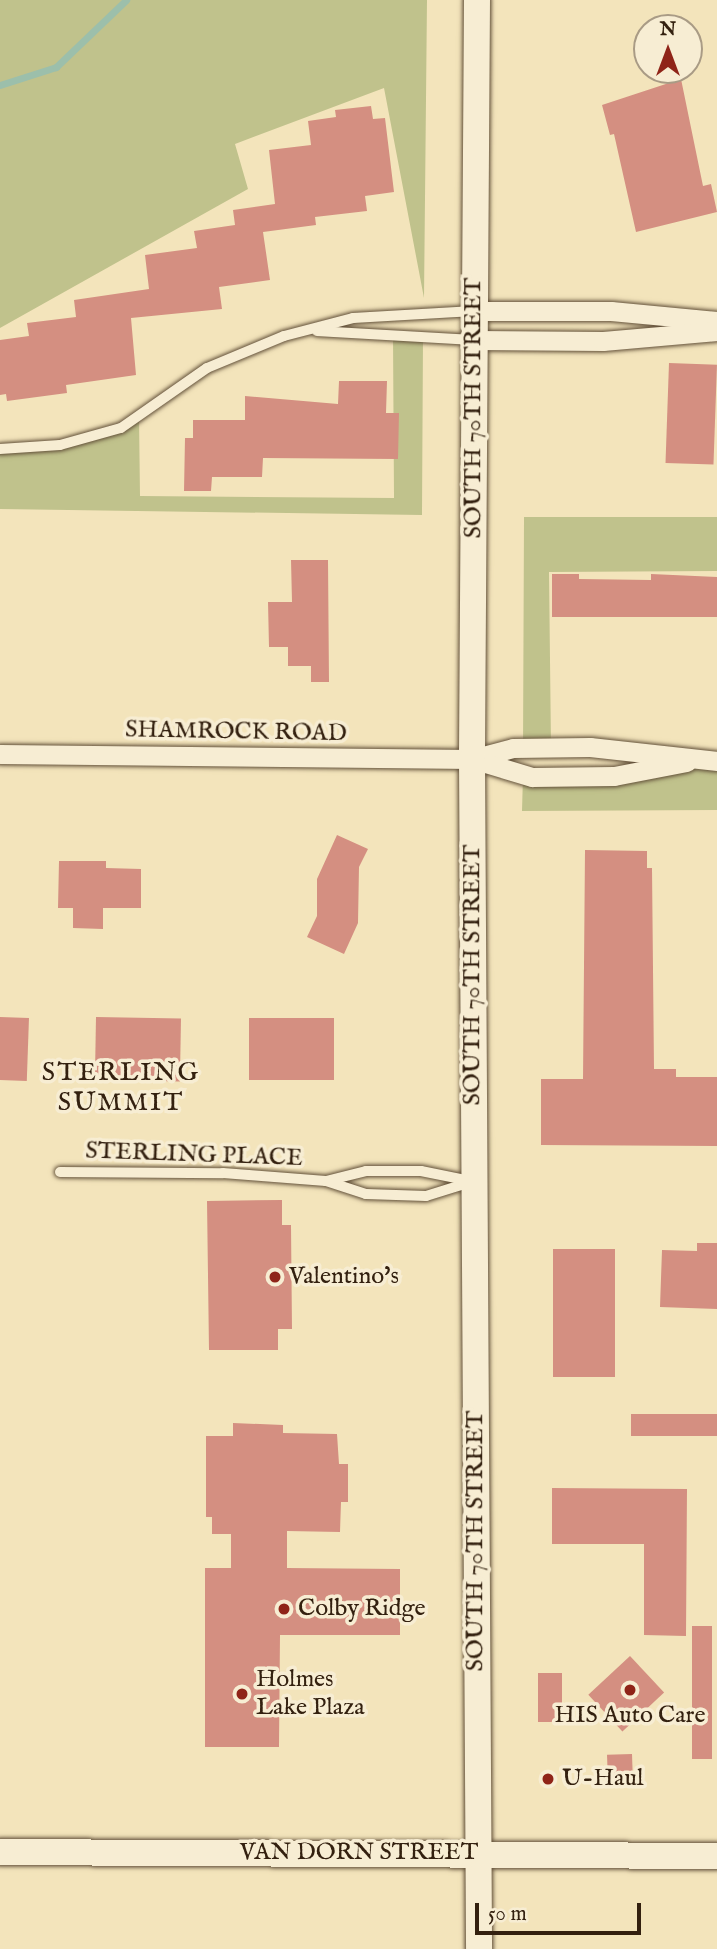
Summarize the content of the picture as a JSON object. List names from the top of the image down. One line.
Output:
{"streets":{"main road":["SOUTH 70TH STREET","VAN DORN STREET"],"street":["SHAMROCK ROAD"],"lane":["STERLING PLACE"]},"crossings":[["SOUTH 70TH STREET","SHAMROCK ROAD"],["SOUTH 70TH STREET","STERLING PLACE"],["SOUTH 70TH STREET","VAN DORN STREET"]],"districts":["STERLING SUMMIT"],"places":["Valentino's","Colby Ridge","HIS Auto Care","Holmes Lake Plaza","U-Haul"],"scale_bar":"50 m","north":"top"}
